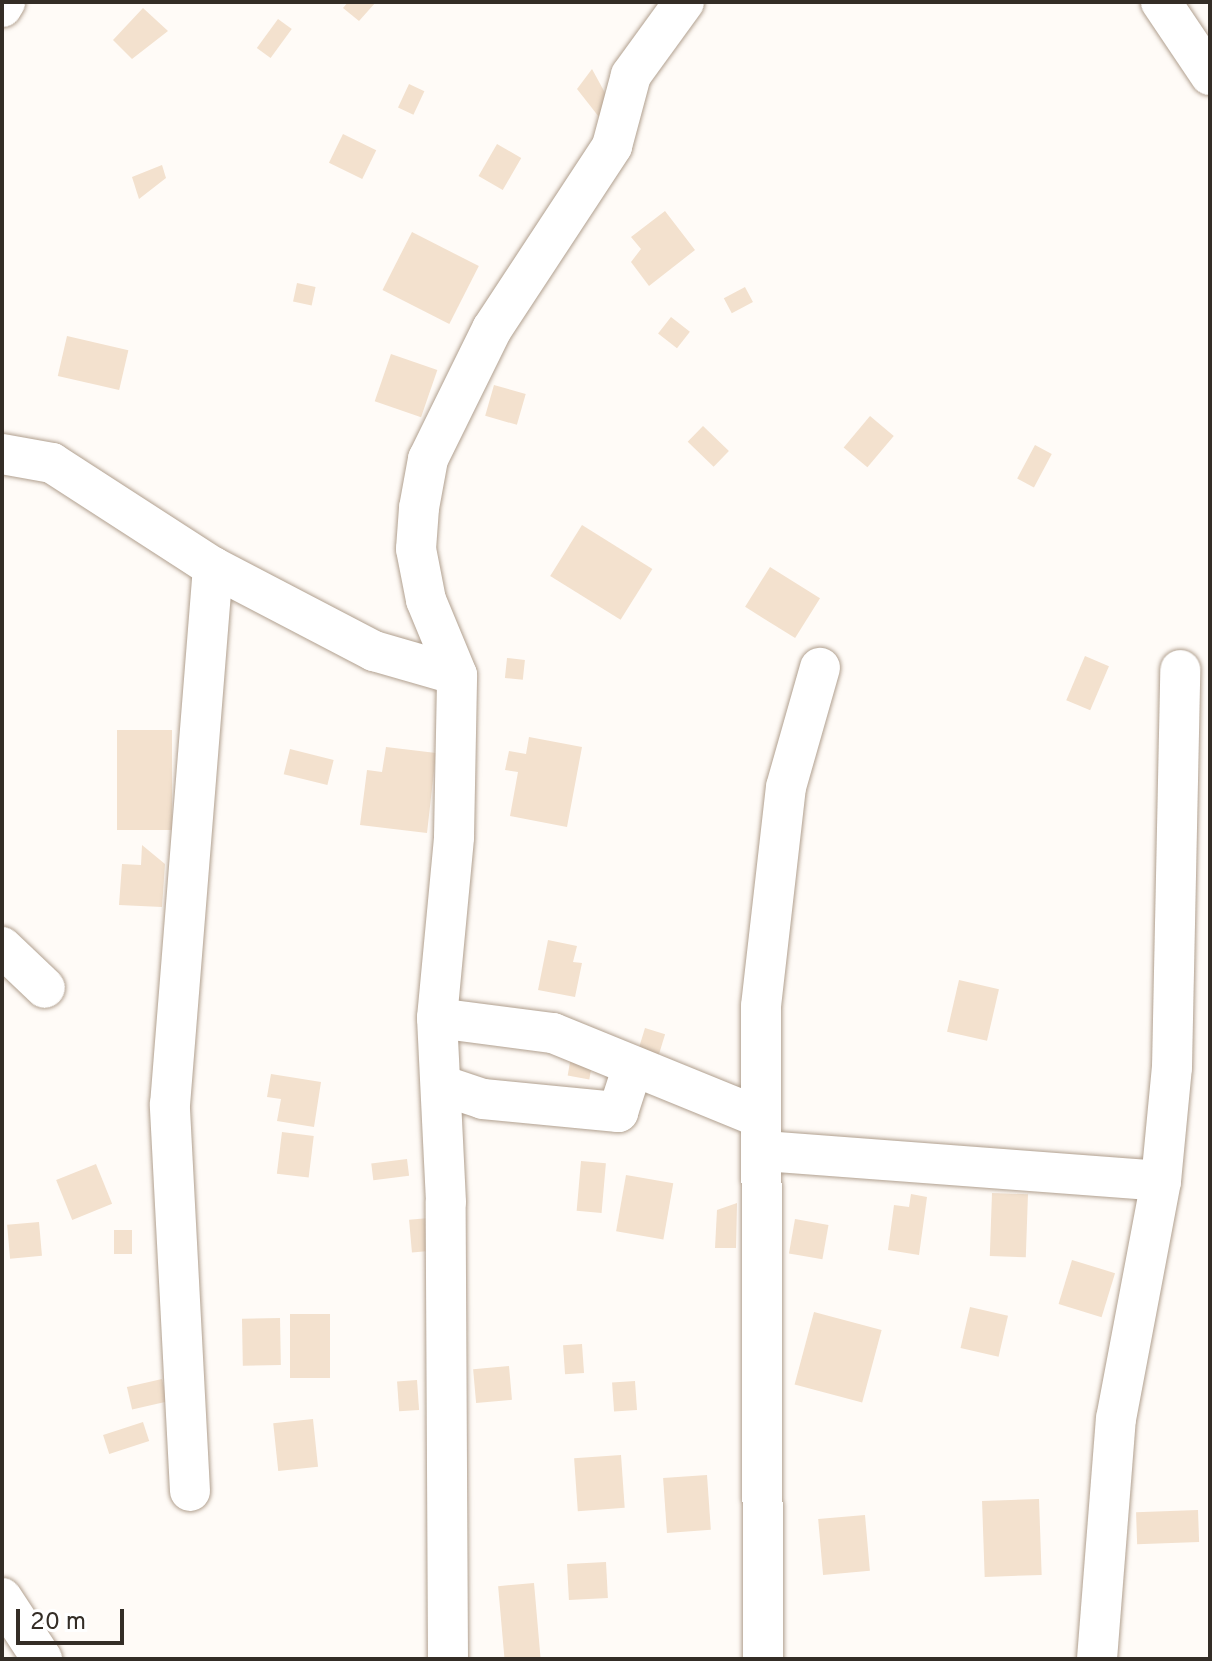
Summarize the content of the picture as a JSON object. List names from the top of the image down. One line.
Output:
{"scale_bar":"20 m"}
